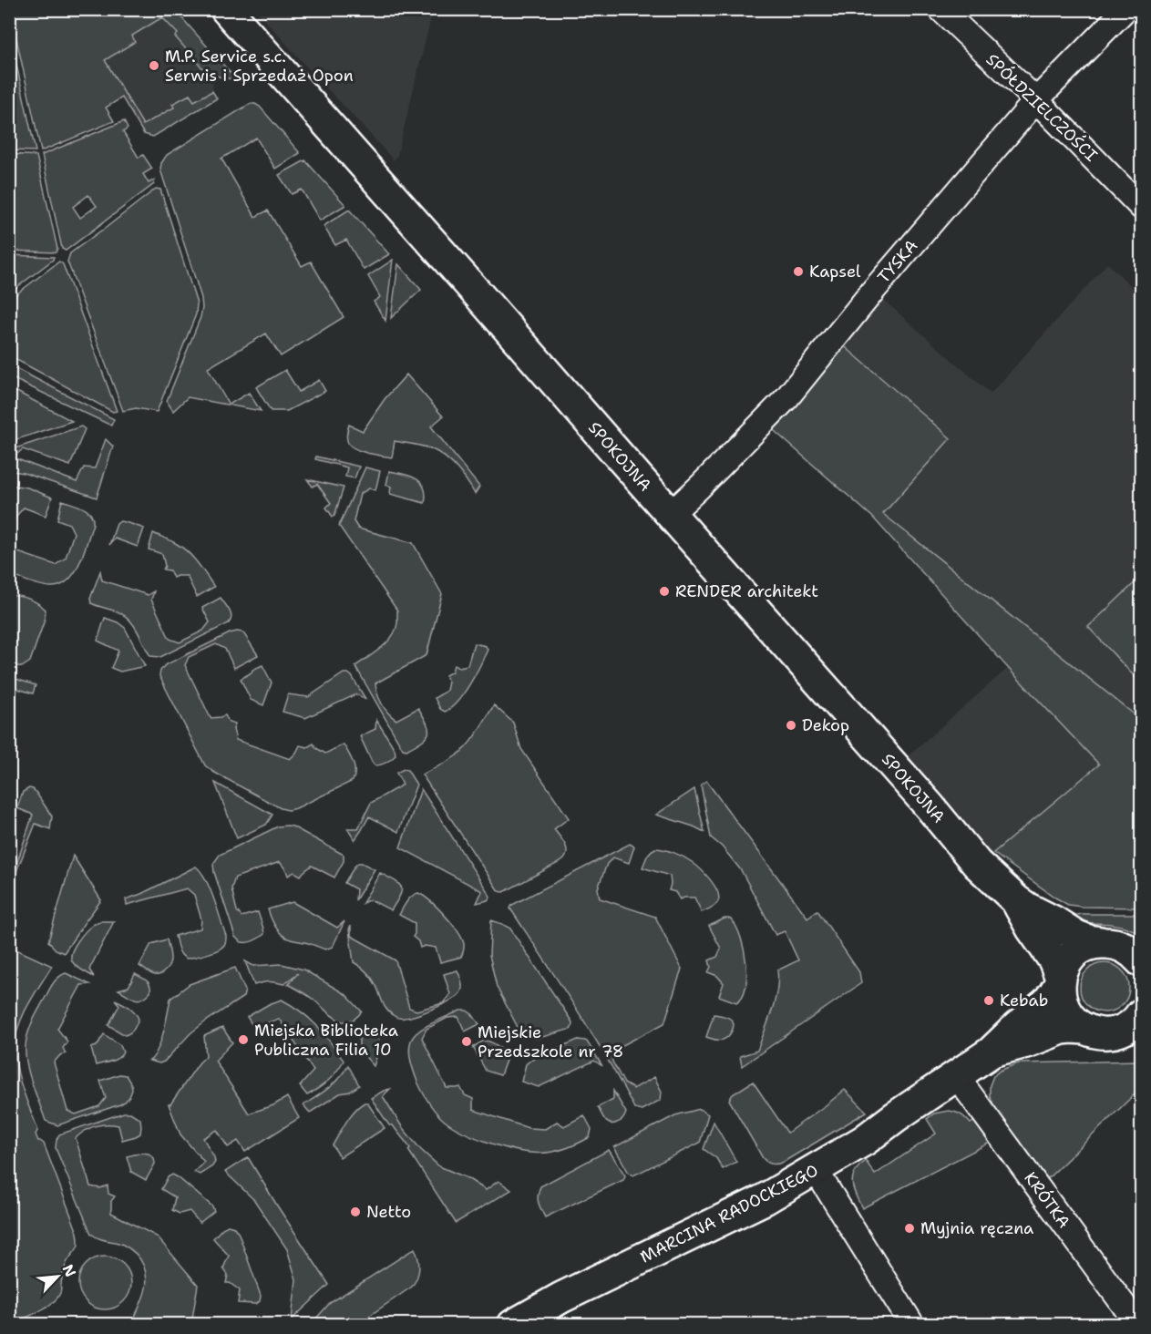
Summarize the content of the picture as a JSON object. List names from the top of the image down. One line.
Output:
{"streets":{"street":["SPÓŁDZIELCZOŚCI","TYSKA","SPOKOJNA","KRÓTKA","MARCINA RADOCKIEGO"]},"crossings":[["SPÓŁDZIELCZOŚCI","TYSKA"],["TYSKA","SPOKOJNA"],["SPOKOJNA","MARCINA RADOCKIEGO"],["KRÓTKA","MARCINA RADOCKIEGO"]],"places":["M.P. Service s.c. Serwis i Sprzedaż Opon","Kapsel","RENDER architekt","Dekop","Kebab","Miejska Biblioteka Publiczna Filia 10","Miejskie Przedszkole nr 78","Netto","Myjnia ręczna"],"north":"top right"}
